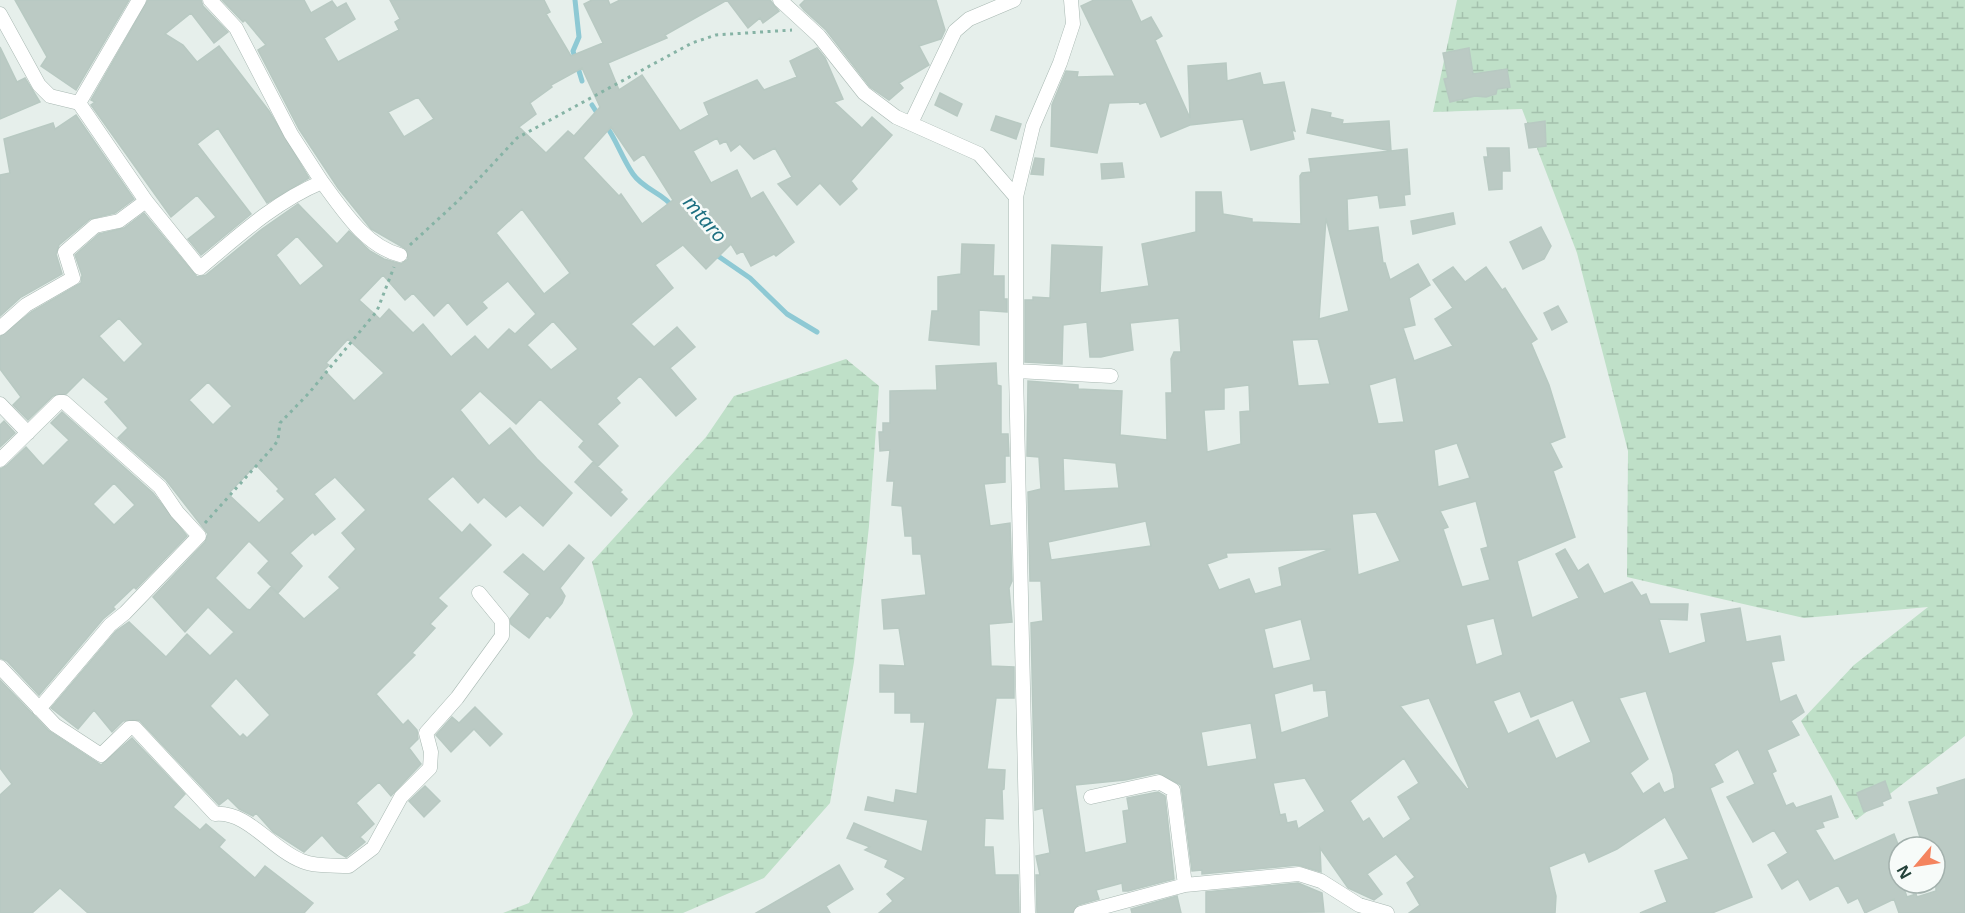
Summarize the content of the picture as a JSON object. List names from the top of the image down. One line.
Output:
{"water":["mtaro"],"north":"bottom left"}
